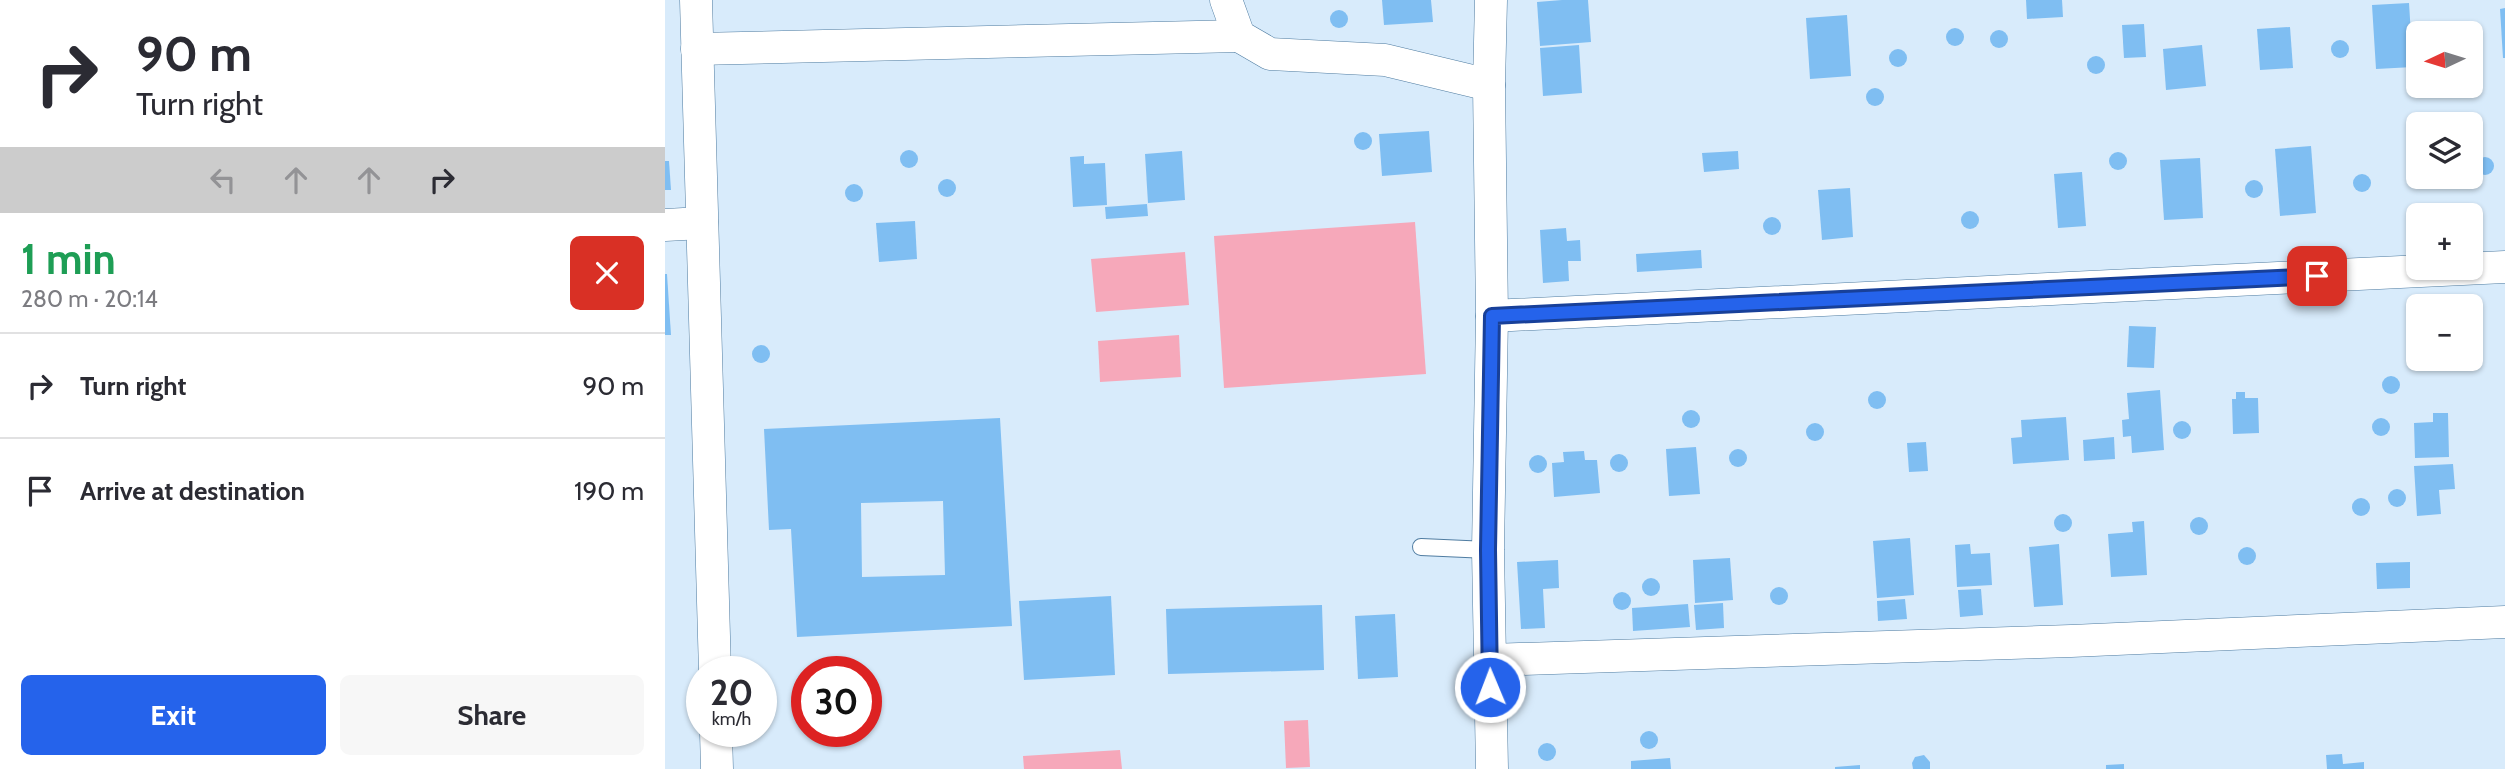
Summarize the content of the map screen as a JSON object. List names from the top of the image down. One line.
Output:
{"north":"left","page":{"turn":["90 m","Turn right"],"map_buttons":["+","−"],"heading":["1 min","280 m · 20:14"],"list":[{"name":"Turn right","value":"90 m"},{"name":"Arrive at destination","value":"190 m"}],"speed":"20 km/h","limit":"30","buttons":["Exit","Share"]}}
